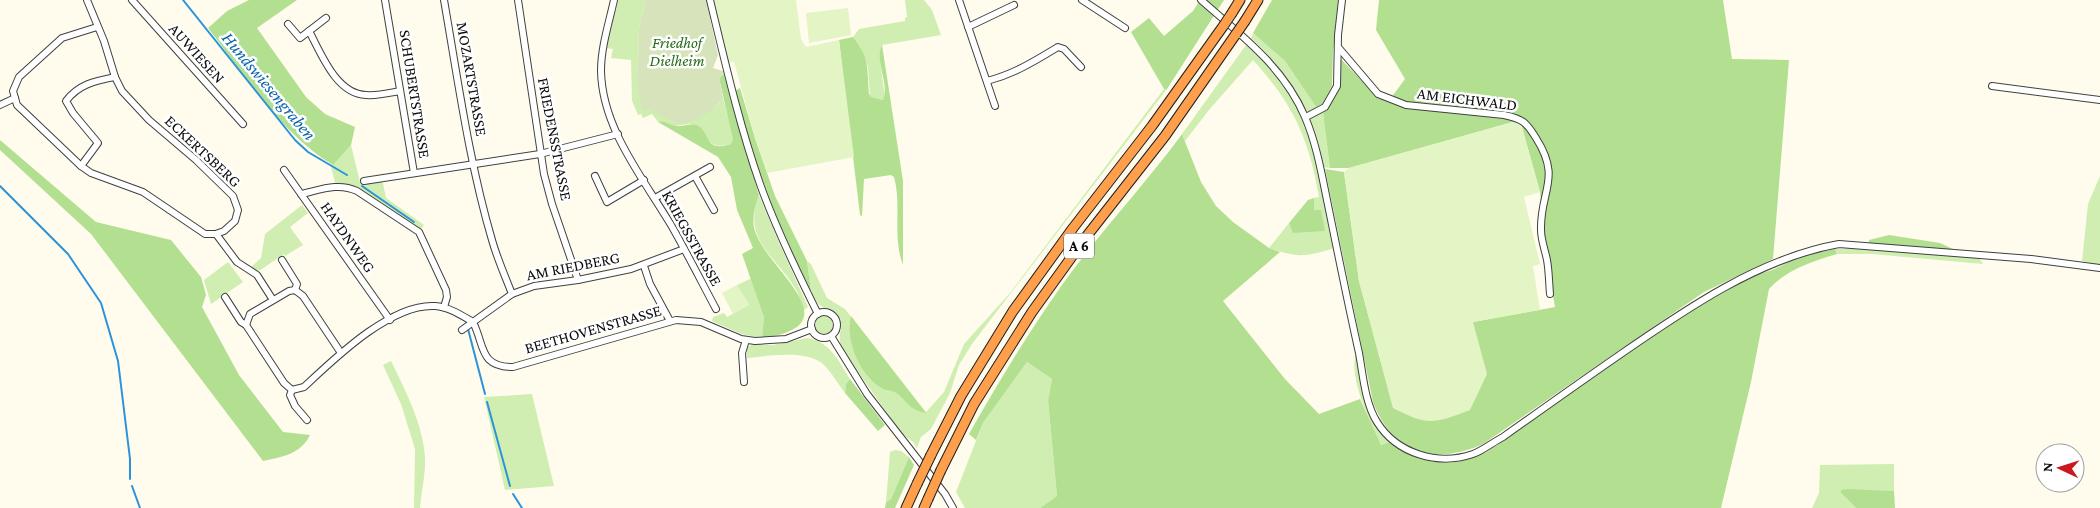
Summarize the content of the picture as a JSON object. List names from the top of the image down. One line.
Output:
{"streets":{"highway":["A 6"],"street":["AUWIESEN","MOZARTSTRASSE","SCHUBERTSTRASSE","AM EICHWALD","FRIEDENSSTRASSE","ECKERTSBERG","HAYDNWEG","KRIEGSSTRASSE","AM RIEDBERG","BEETHOVENSTRASSE"]},"crossings":[["MOZARTSTRASSE","AM RIEDBERG"],["FRIEDENSSTRASSE","AM RIEDBERG"],["KRIEGSSTRASSE","AM RIEDBERG"],["AM RIEDBERG","BEETHOVENSTRASSE"]],"water":["Hundswiesengraben"],"parks":["Friedhof Dielheim"],"north":"left"}
